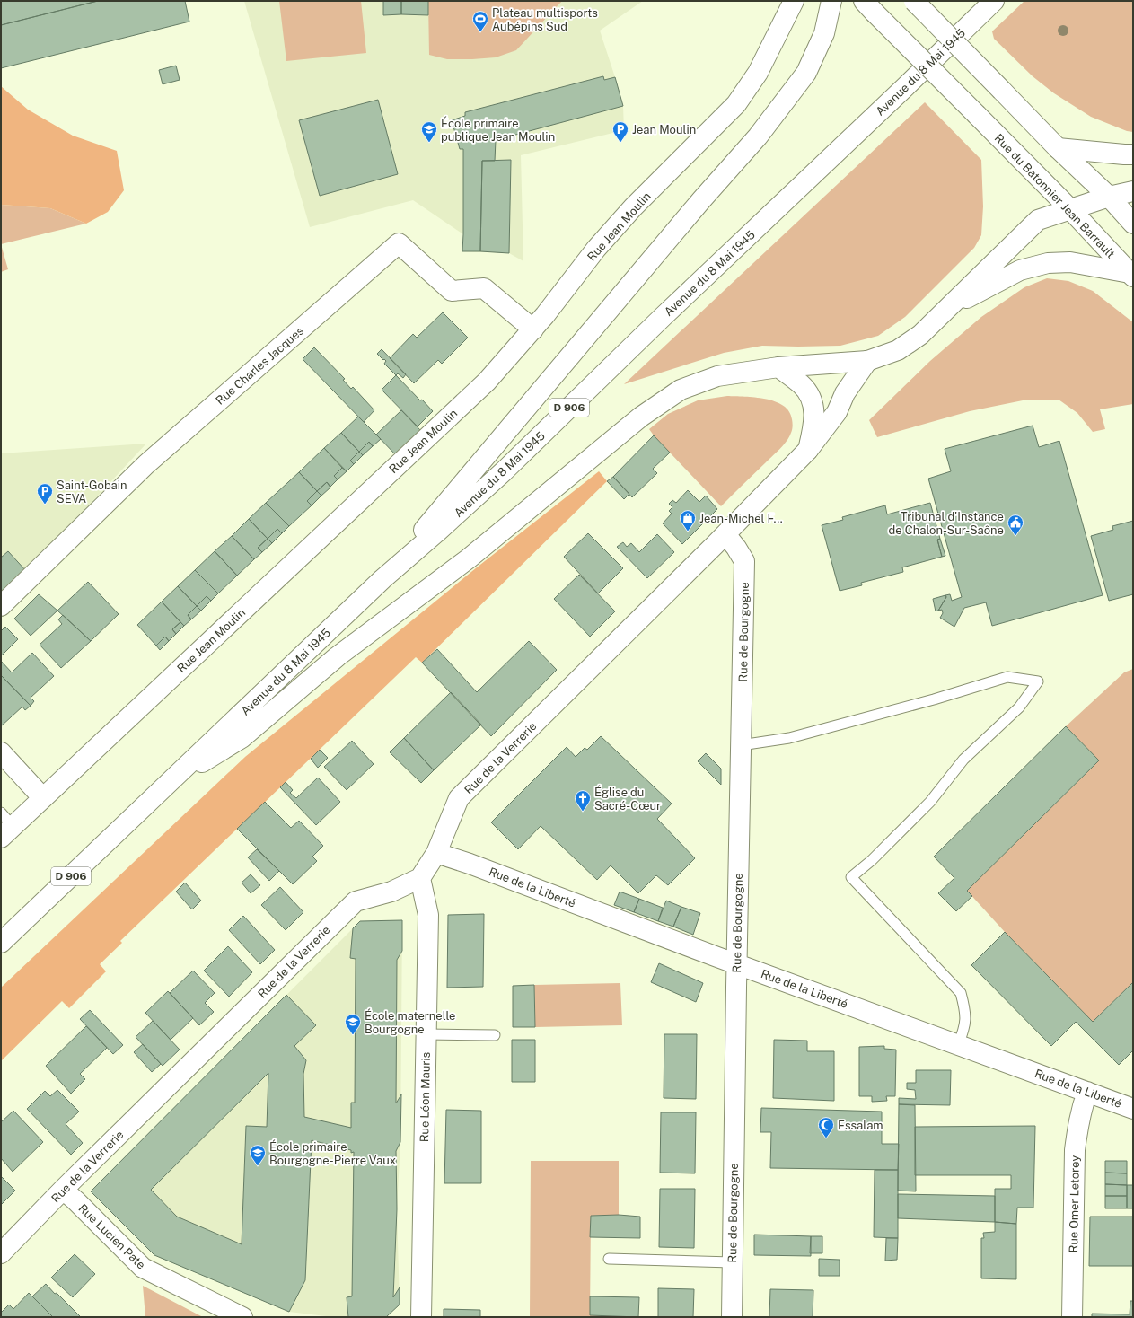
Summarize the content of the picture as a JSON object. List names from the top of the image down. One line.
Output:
{"streets":{"street":["Avenue du 8 Mai 1945","Rue du Batonnier Jean Barrault","Rue Jean Moulin","Rue Charles Jacques","D 906","Rue de Bourgogne","Rue de la Verrerie","Rue de la Liberté","Rue Léon Mauris","Rue Omer Letorey","Rue Lucien Pate"]},"crossings":[["Rue Jean Moulin","Rue Charles Jacques"],["Rue de Bourgogne","Rue de la Verrerie"],["Rue de Bourgogne","Rue de la Liberté"],["Rue de la Verrerie","Rue de la Liberté"],["Rue de la Verrerie","Rue Léon Mauris"],["Rue de la Verrerie","Rue Lucien Pate"],["Rue de la Liberté","Rue Omer Letorey"]],"places":{"sports":["Plateau multisports Aubépins Sud"],"school or university":["École primaire publique Jean Moulin","École maternelle Bourgogne","École primaire Bourgogne-Pierre Vaux"],"parking":["Jean Moulin","Saint-Gobain SEVA"],"shop":["Jean-Michel F..."],"public building":["Tribunal d'Instance de Chalon-Sur-Saône"],"church":["Église du Sacré-Cœur"],"mosque":["Essalam"]}}
